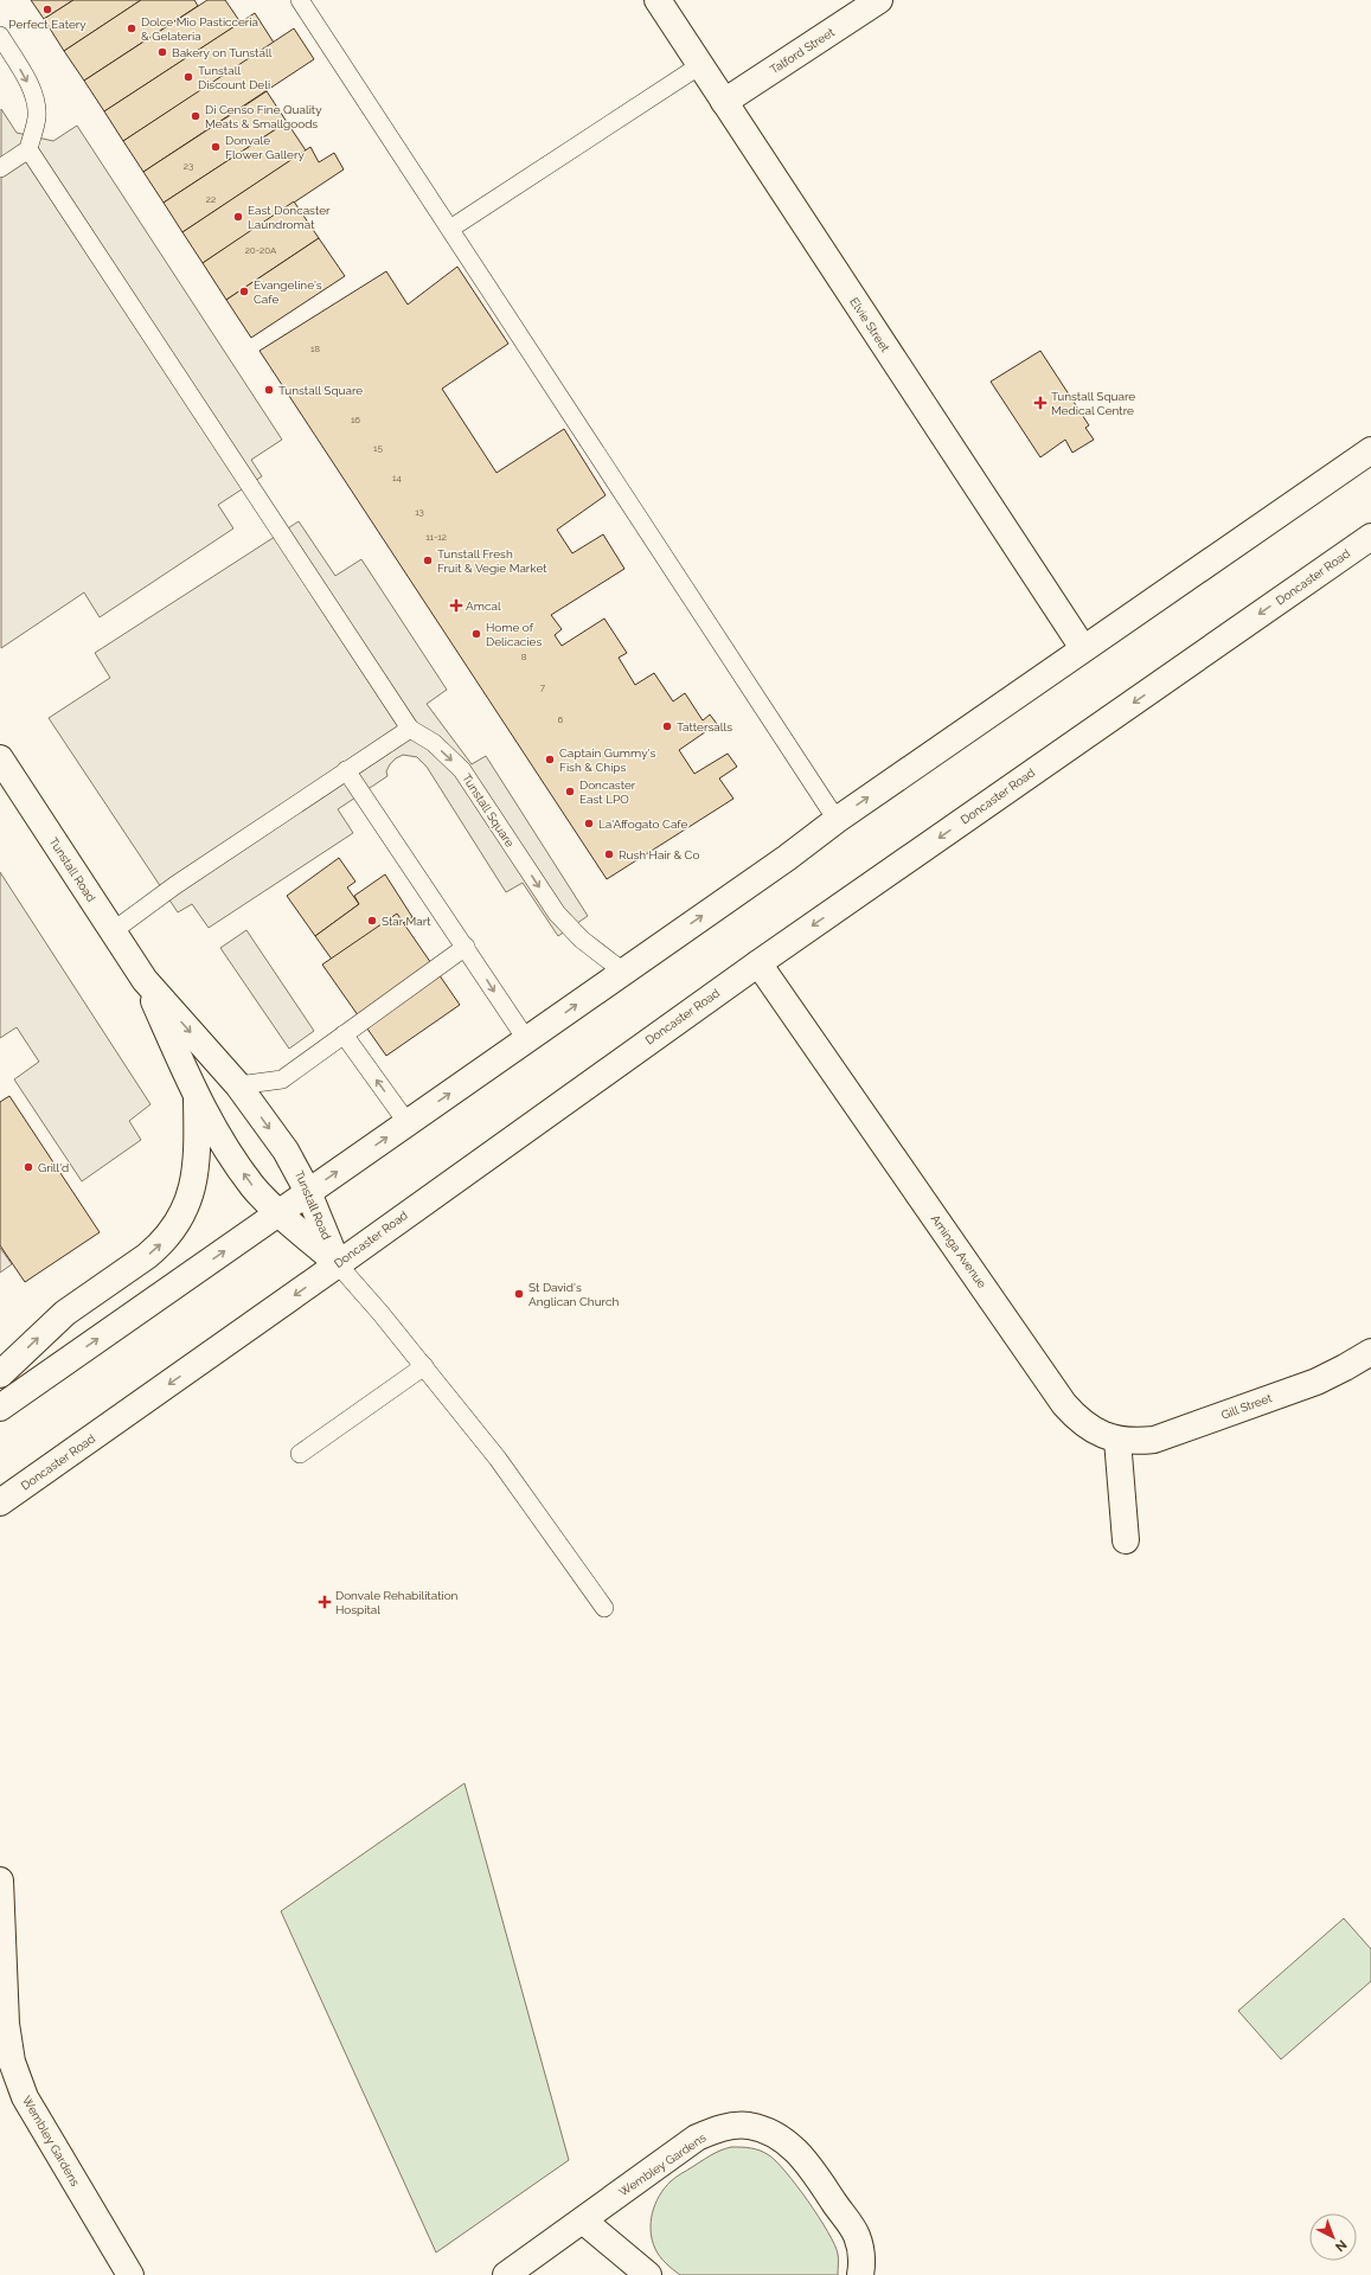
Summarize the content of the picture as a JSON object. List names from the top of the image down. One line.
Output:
{"streets":{"street":["Talford Street","Elvie Street","Doncaster Road","Tunstall Road","Aminga Avenue","Gill Street","Wembley Gardens"],"lane":["Tunstall Square"]},"crossings":[["Talford Street","Elvie Street"],["Doncaster Road","Tunstall Road"],["Doncaster Road","Aminga Avenue"],["Aminga Avenue","Gill Street"]],"places":{"other":["Perfect Eatery","Dolce Mio Pasticceria & Gelateria","Bakery on Tunstall","Tunstall Discount Deli","Di Censo Fine Quality Meats & Smallgoods","Donvale Flower Gallery","East Doncaster Laundromat","Evangeline's Cafe","Tunstall Square","Tunstall Fresh Fruit & Vegie Market","Home of Delicacies","Tattersalls","Captain Gummy's Fish & Chips","Doncaster East LPO","La'Affogato Cafe","Rush Hair & Co","Star Mart","Grill'd","St David's Anglican Church"],"health":["Tunstall Square Medical Centre","Amcal","Donvale Rehabilitation Hospital"]},"house_numbers":["23","22","20-20A","18","16","15","14","13","11-12","8","7","6"],"north":"bottom right"}
